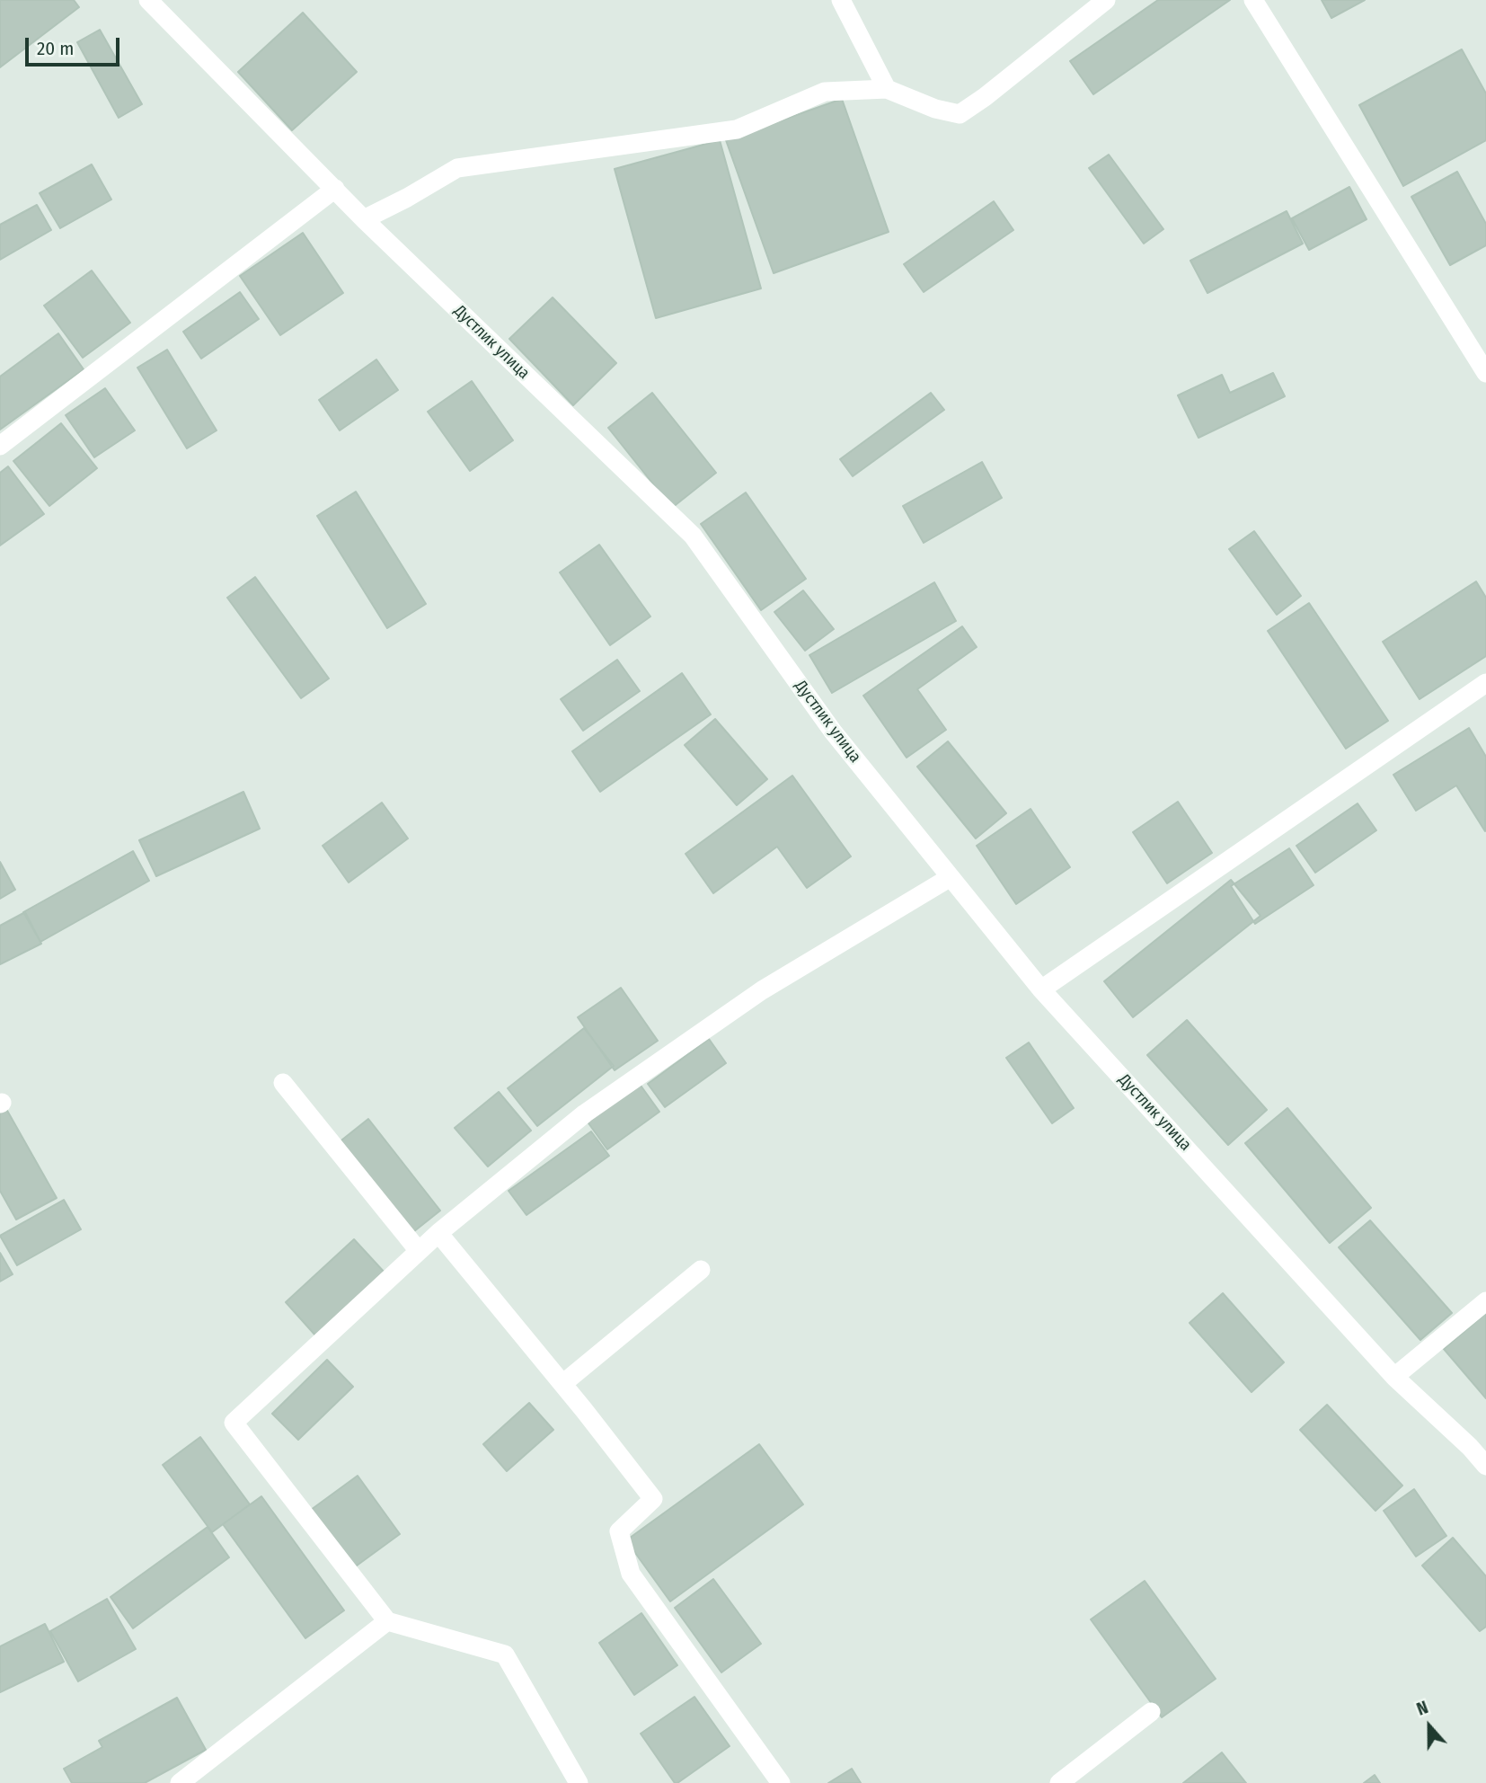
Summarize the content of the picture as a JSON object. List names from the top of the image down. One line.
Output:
{"streets":{"street":["Дустлик улица"]},"scale_bar":"20 m","north":"top"}
